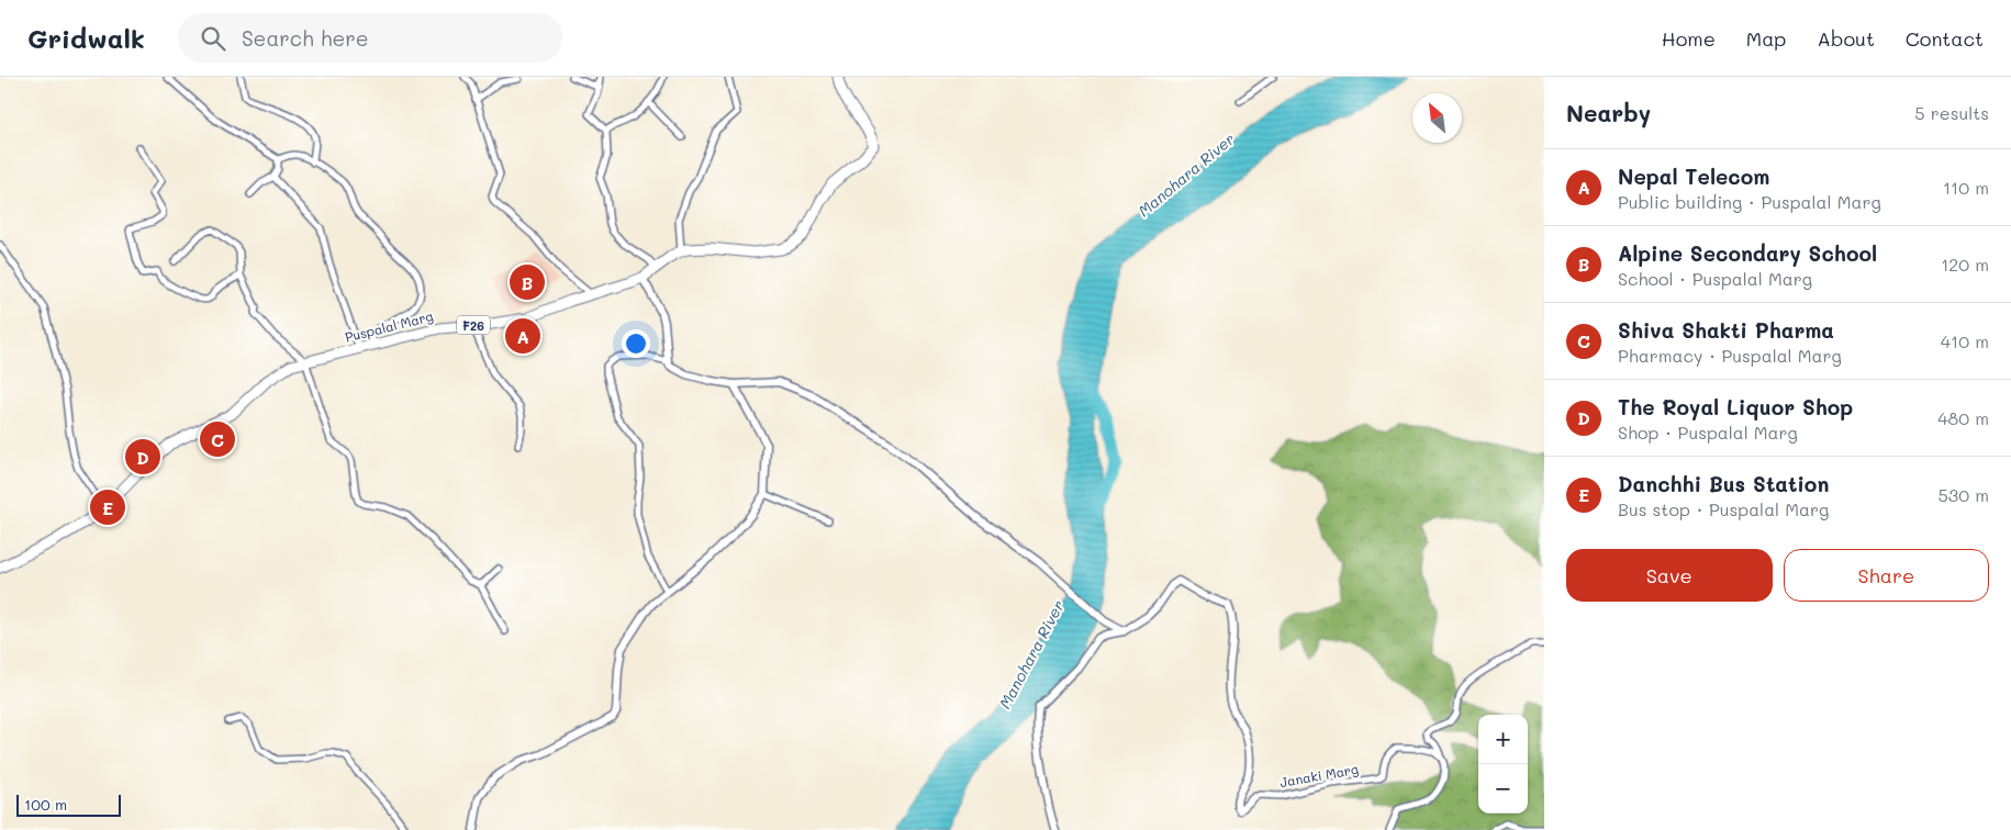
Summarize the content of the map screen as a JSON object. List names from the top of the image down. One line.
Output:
{"streets":{"main road":["F26","Puspalal Marg"],"street":["Janaki Marg"]},"water":["Manohara River"],"scale_bar":"100 m","north":"top left","page":{"header":"Gridwalk","search":"Search here","nav":["Home","Map","About","Contact"],"heading":["Nearby","5 results"],"list":[{"mark":"A","name":"Nepal Telecom","note":"Public building · Puspalal Marg","value":"110 m"},{"mark":"B","name":"Alpine Secondary School","note":"School · Puspalal Marg","value":"120 m"},{"mark":"C","name":"Shiva Shakti Pharma","note":"Pharmacy · Puspalal Marg","value":"410 m"},{"mark":"D","name":"The Royal Liquor Shop","note":"Shop · Puspalal Marg","value":"480 m"},{"mark":"E","name":"Danchhi Bus Station","note":"Bus stop · Puspalal Marg","value":"530 m"}],"pins":["B","A","C","D","E"],"buttons":["Save","Share"],"map_buttons":["+","−"],"scale":"100 m"}}
